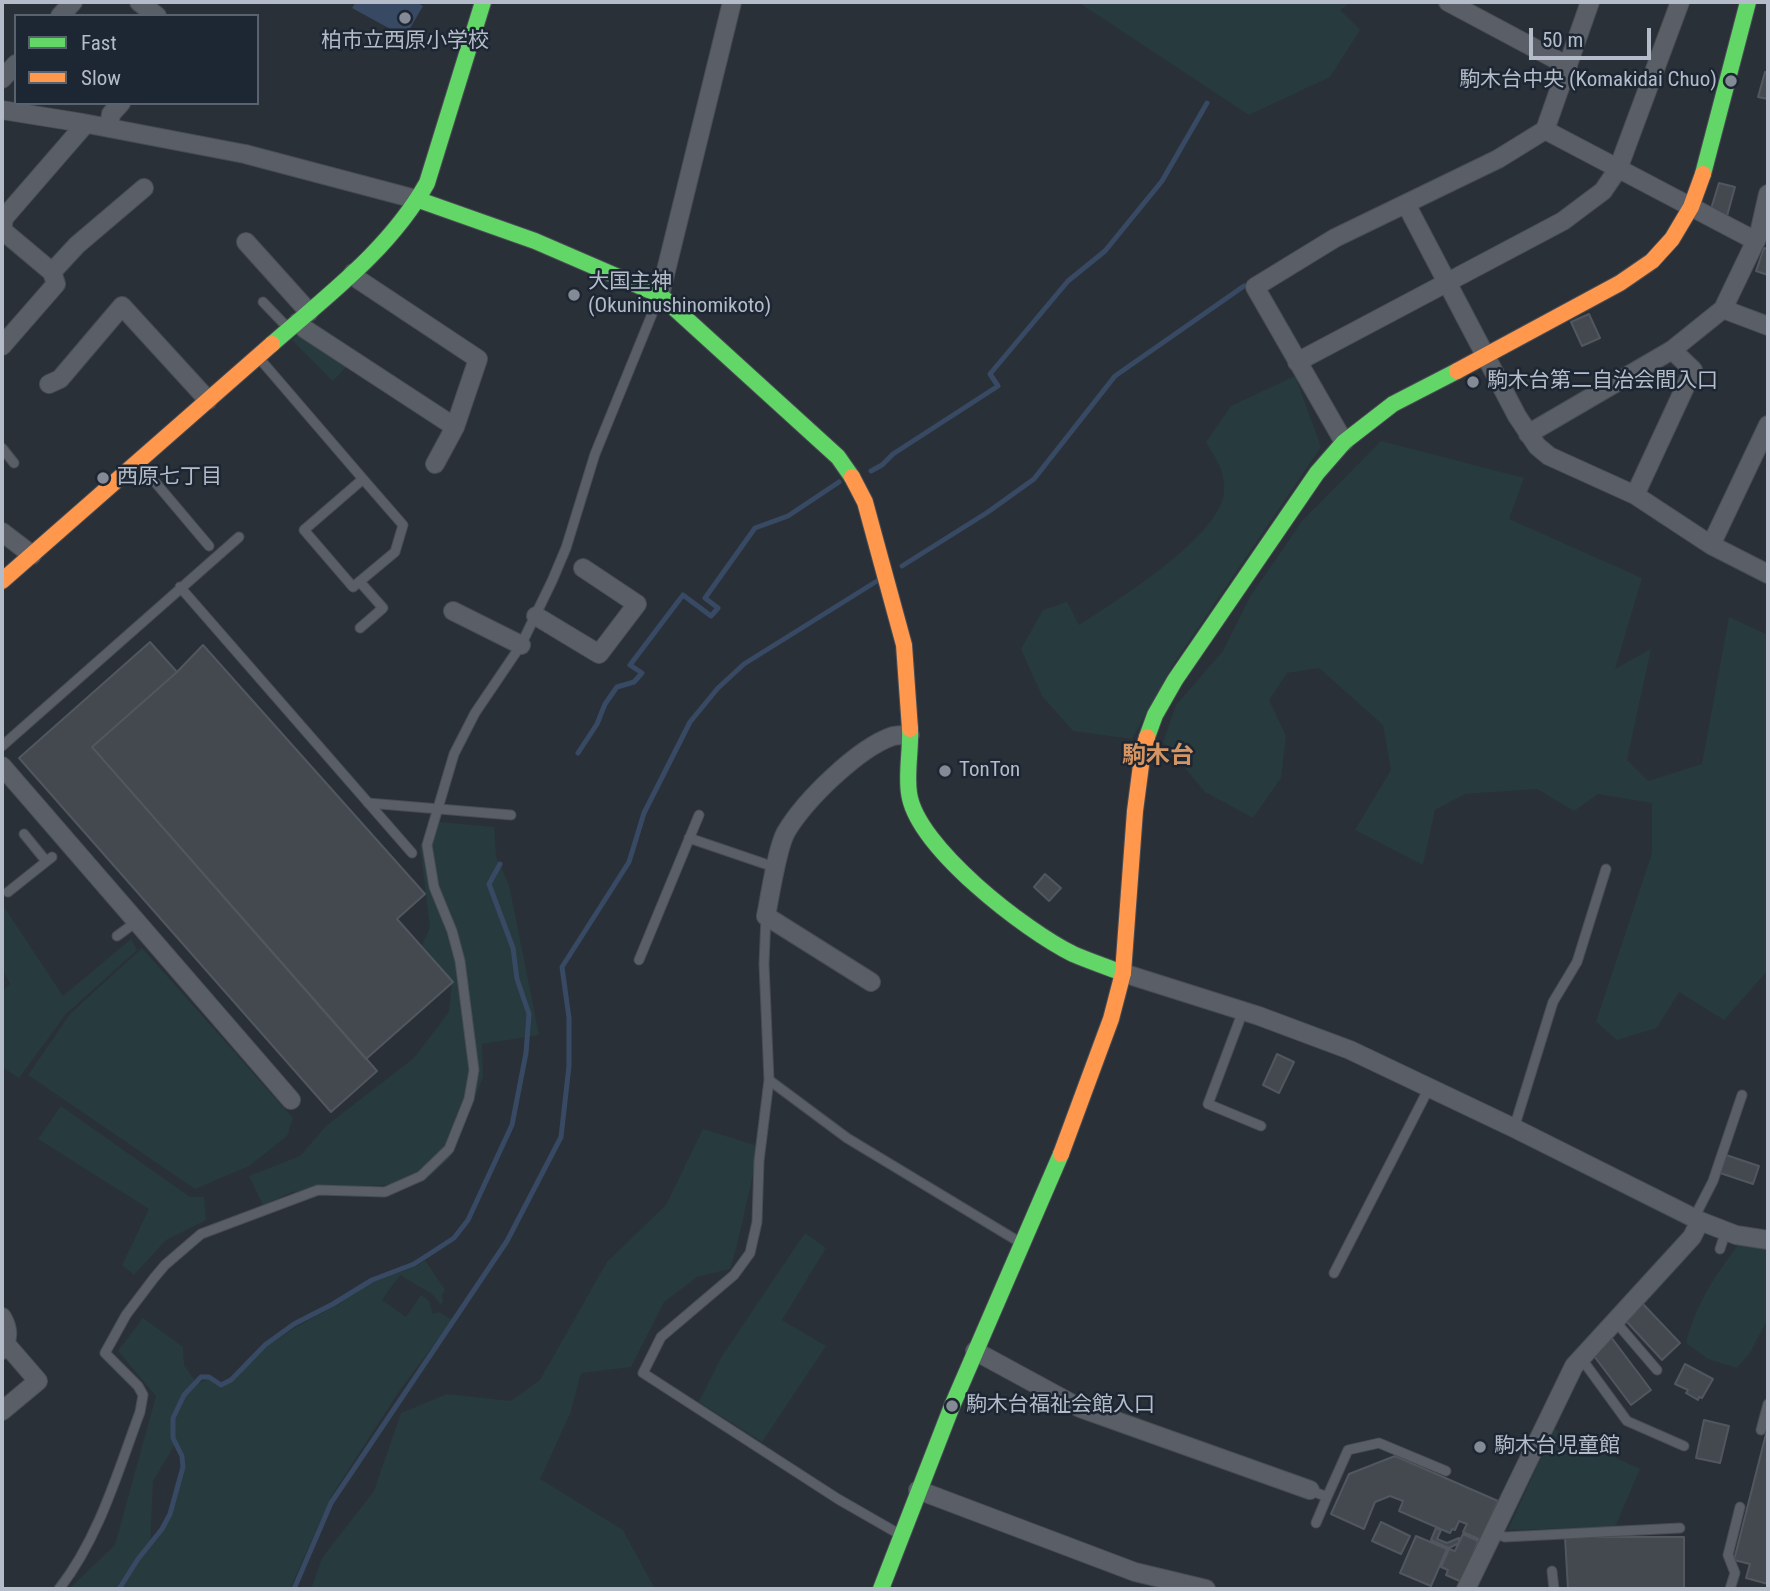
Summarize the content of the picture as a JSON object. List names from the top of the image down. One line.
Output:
{"districts":["駒木台"],"places":["柏市立西原小学校","駒木台中央 (Komakidai Chuo)","大国主神 (Okuninushinomikoto)","駒木台第二自治会間入口","西原七丁目","TonTon","駒木台福祉会館入口","駒木台児童館"],"legend":["Fast","Slow"],"scale_bar":"50 m"}
